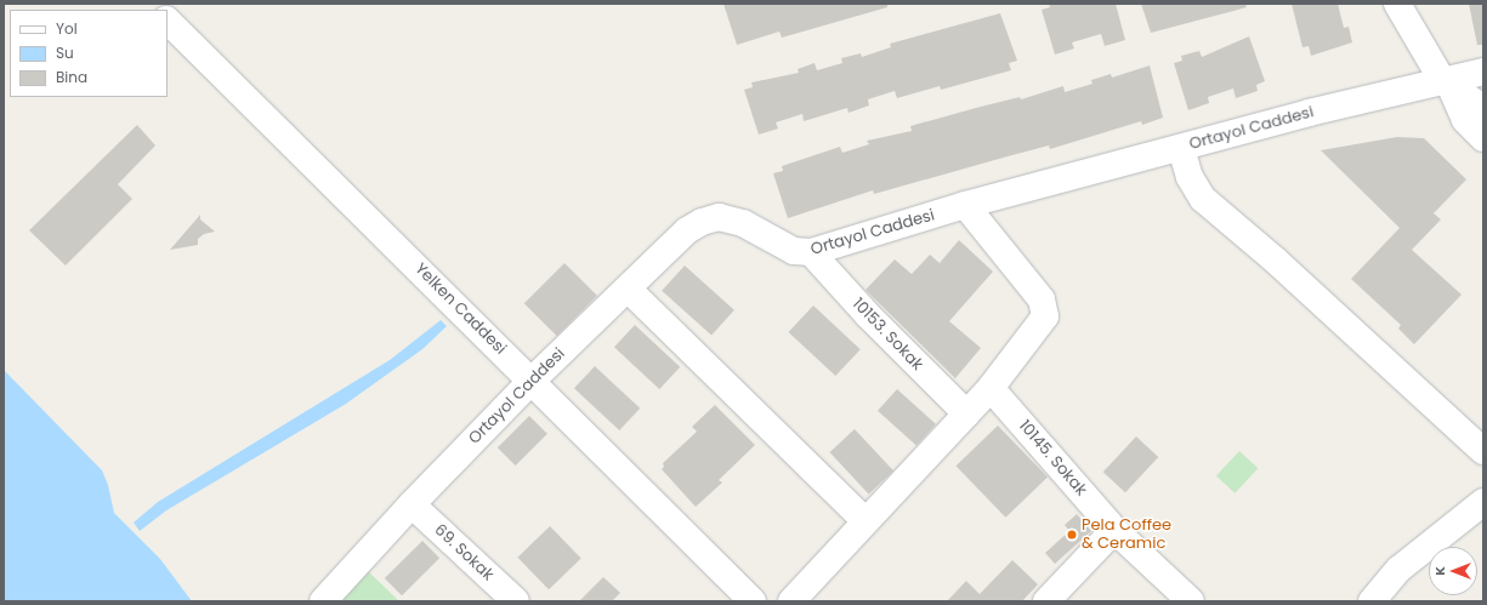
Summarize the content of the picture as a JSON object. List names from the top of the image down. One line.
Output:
{"streets":{"street":["Ortayol Caddesi","Yelken Caddesi","10153. Sokak","10145. Sokak","69. Sokak"]},"crossings":[["Ortayol Caddesi","Yelken Caddesi"],["Ortayol Caddesi","10153. Sokak"],["Ortayol Caddesi","69. Sokak"]],"places":["Pela Coffee & Ceramic"],"legend":["Yol","Su","Bina"],"north":"left"}
